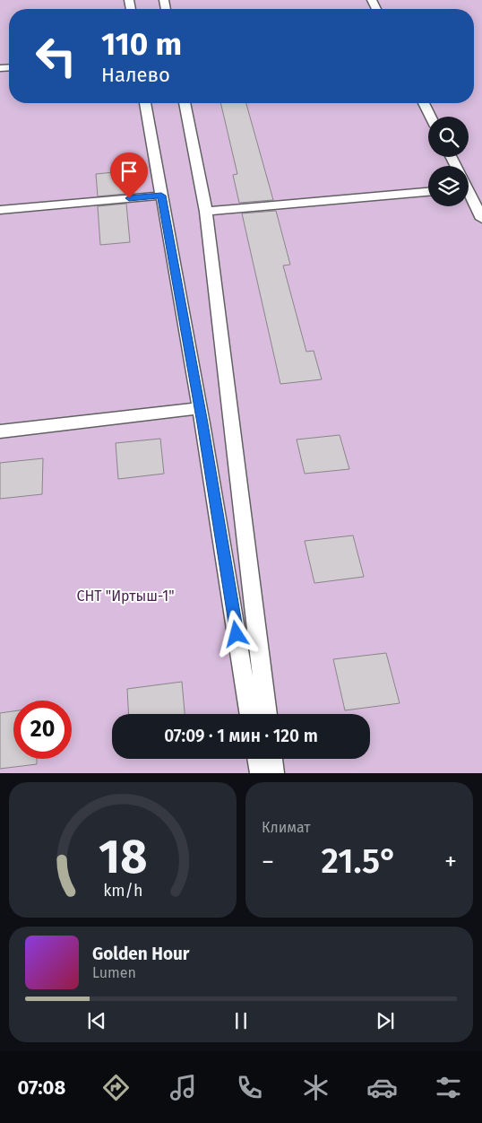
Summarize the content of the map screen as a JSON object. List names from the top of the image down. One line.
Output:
{"parks":["СНТ \"Иртыш-1\""],"page":{"turn":["110 m","Налево"],"limit":"20","trip":"07:09 · 1 мин · 120 m","tile":"Климат","heat":["−","21.5°","+"],"song":["Golden Hour","Lumen"],"tabs":"07:08","gauge":["18","km/h"]}}
